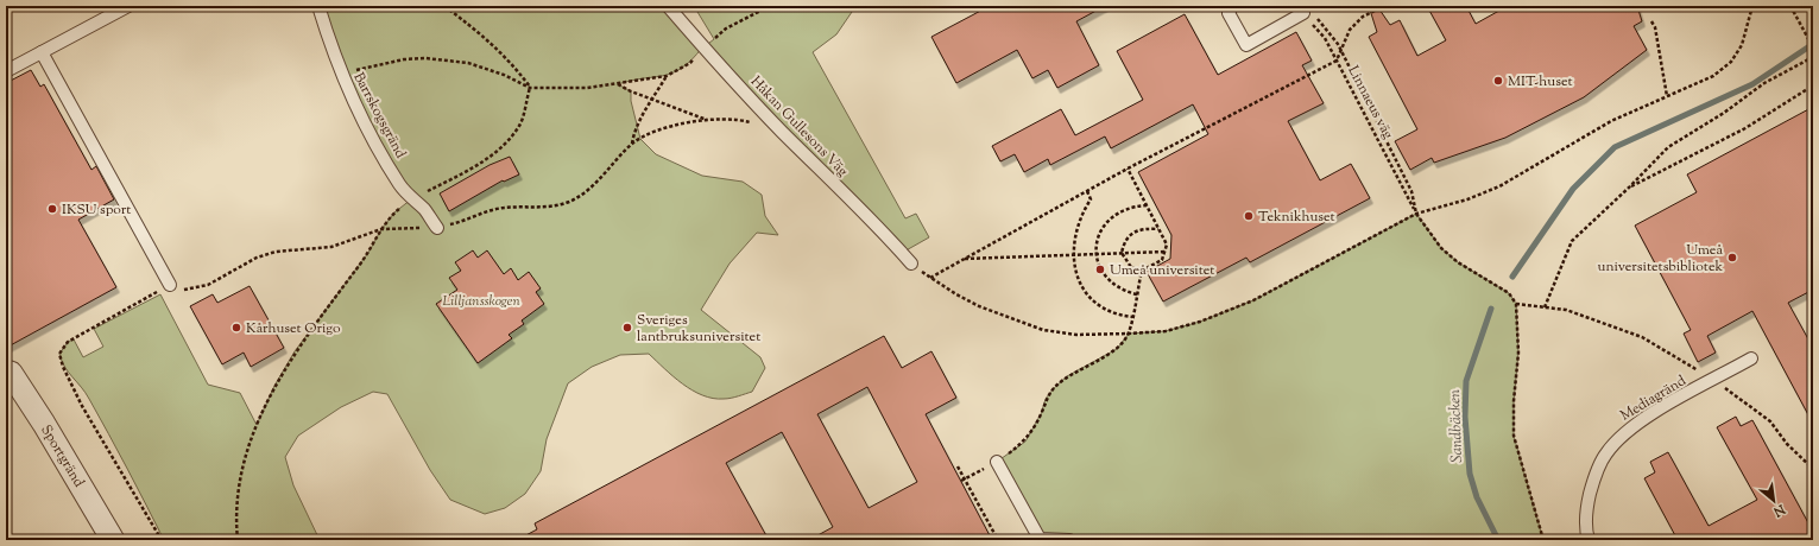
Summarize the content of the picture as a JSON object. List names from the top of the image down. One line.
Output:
{"streets":{"street":["Sportgränd"],"lane":["Barrskogsgränd","Håkan Gullesons Väg","Mediagränd"],"path":["Linnaeus väg"]},"water":["Sandbäcken"],"parks":["Lilljansskogen"],"places":["MIT-huset","IKSU sport","Teknikhuset","Umeå universitetsbibliotek","Umeå universitet","Kårhuset Origo","Sveriges lantbruksuniversitet"],"north":"bottom right"}
